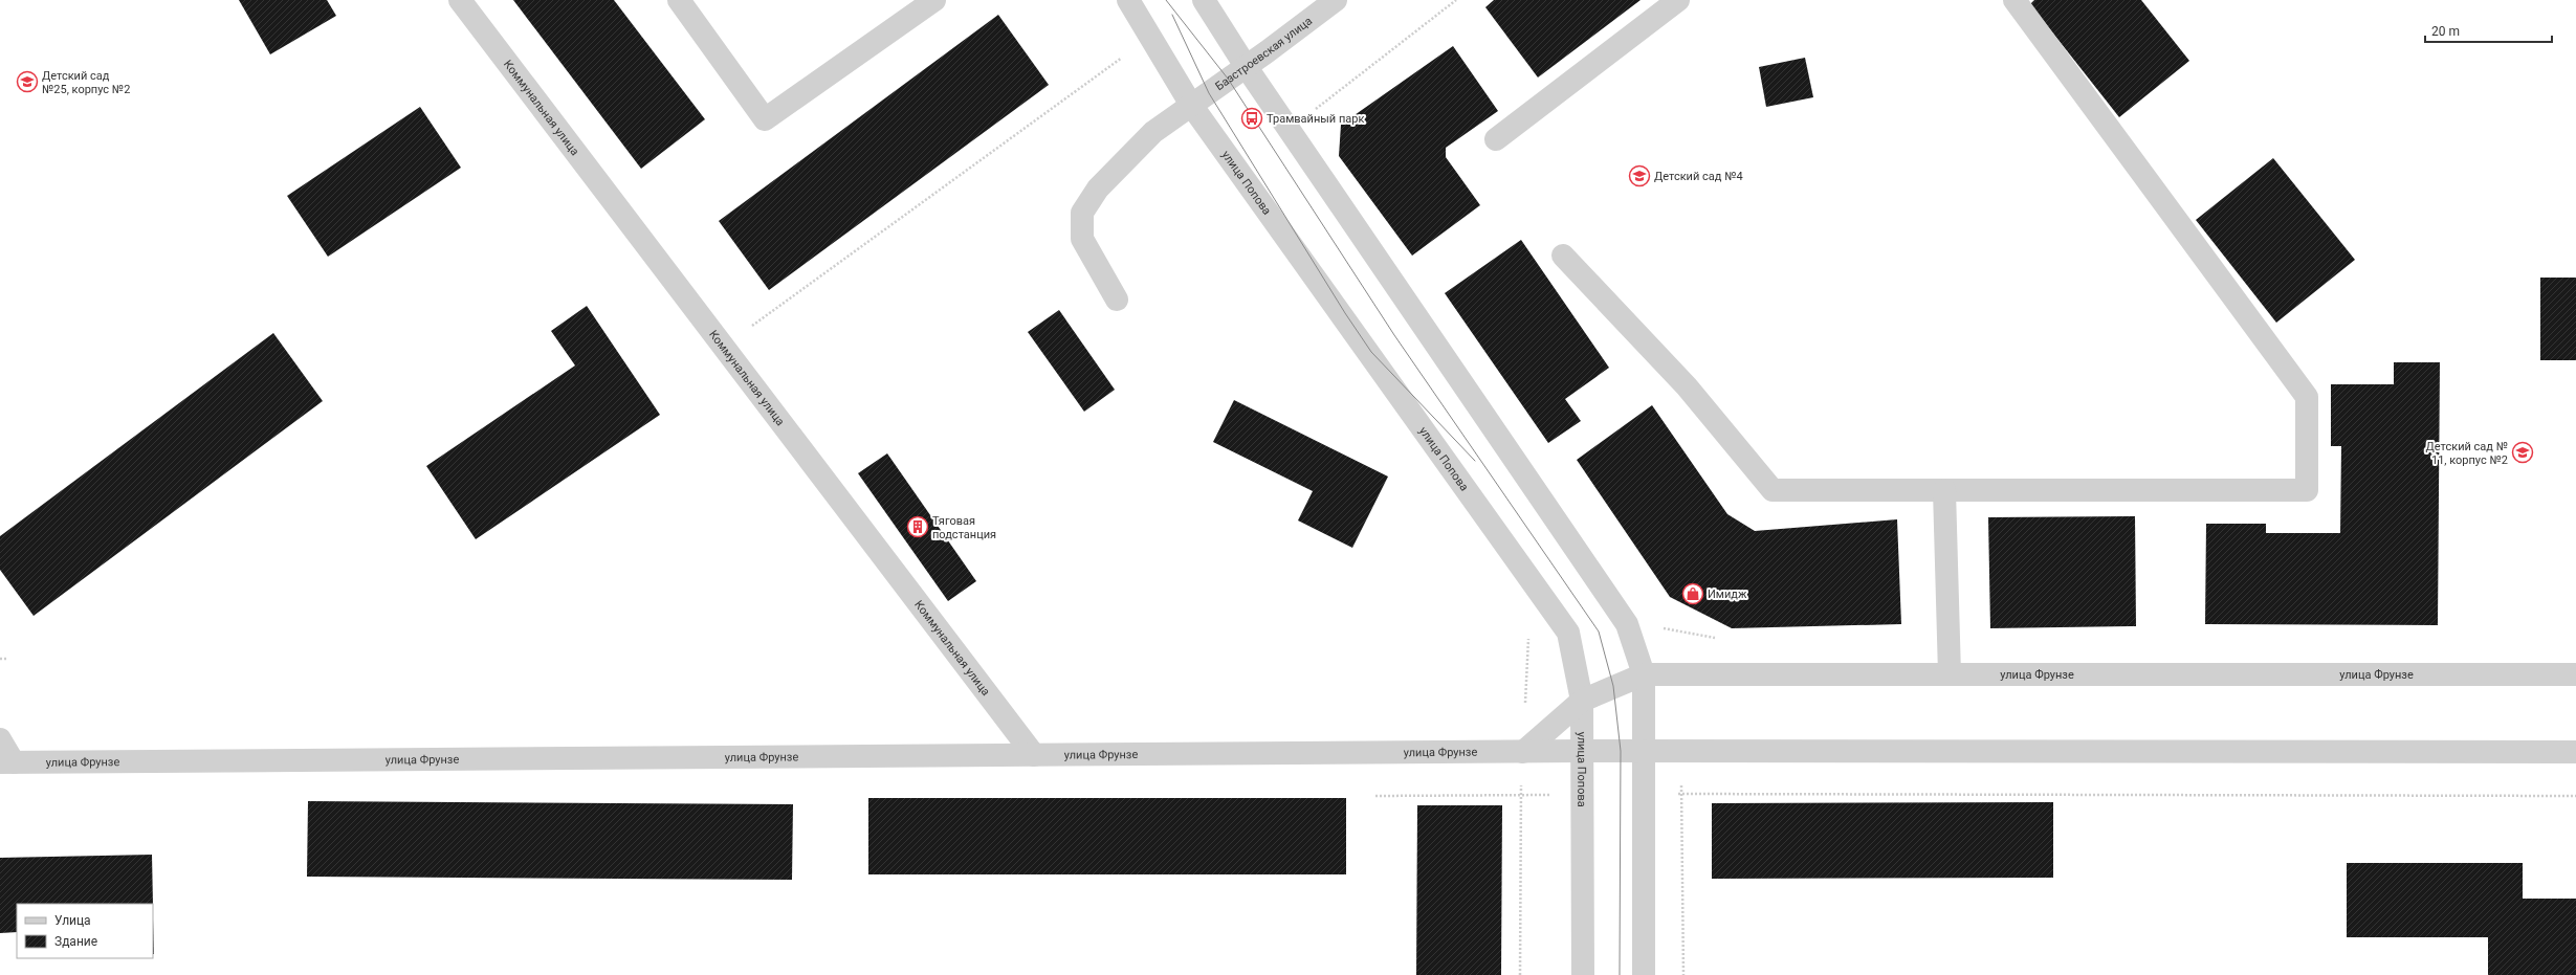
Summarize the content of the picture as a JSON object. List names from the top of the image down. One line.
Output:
{"streets":{"street":["Базстроевская улица","Коммунальная улица","улица Попова","улица Фрунзе"]},"crossings":[["Базстроевская улица","улица Попова"],["Коммунальная улица","улица Фрунзе"],["улица Попова","улица Фрунзе"]],"places":{"school or university":["Детский сад №25, корпус №2","Детский сад №4","Детский сад № 11, корпус №2"],"bus stop":["Трамвайный парк"],"building":["Тяговая подстанция"],"shop":["Имидж"]},"legend":["Улица","Здание"],"scale_bar":"20 m"}
